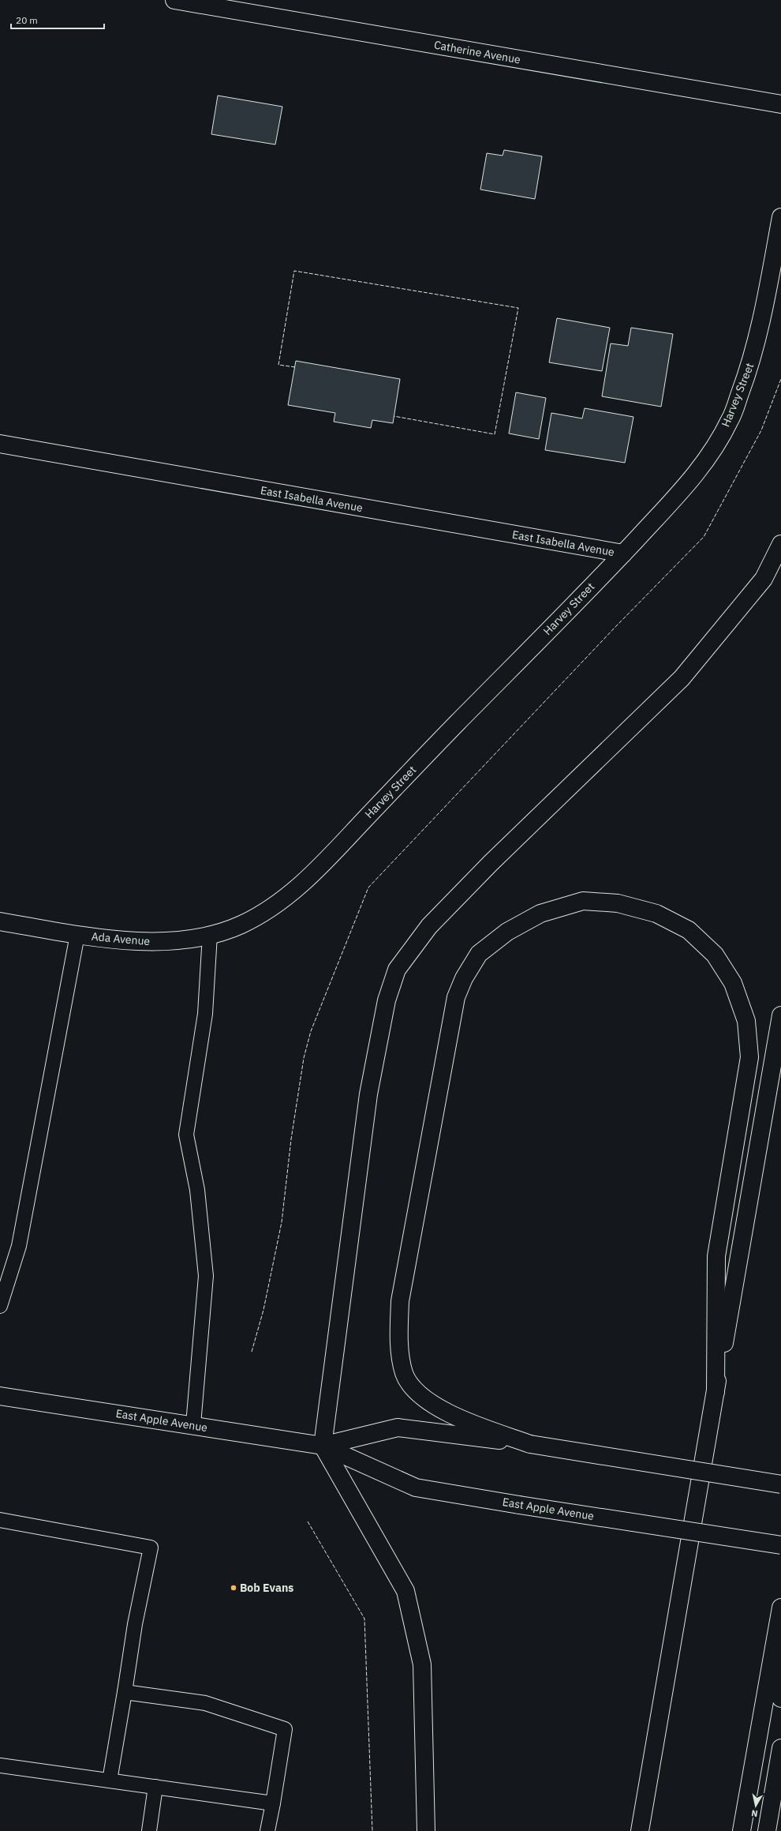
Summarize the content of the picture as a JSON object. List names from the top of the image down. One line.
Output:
{"streets":{"main road":["Catherine Avenue","Harvey Street","East Isabella Avenue","Ada Avenue","East Apple Avenue"]},"crossings":[["Harvey Street","East Isabella Avenue"],["Harvey Street","Ada Avenue"]],"places":["Bob Evans"],"scale_bar":"20 m","north":"bottom"}
